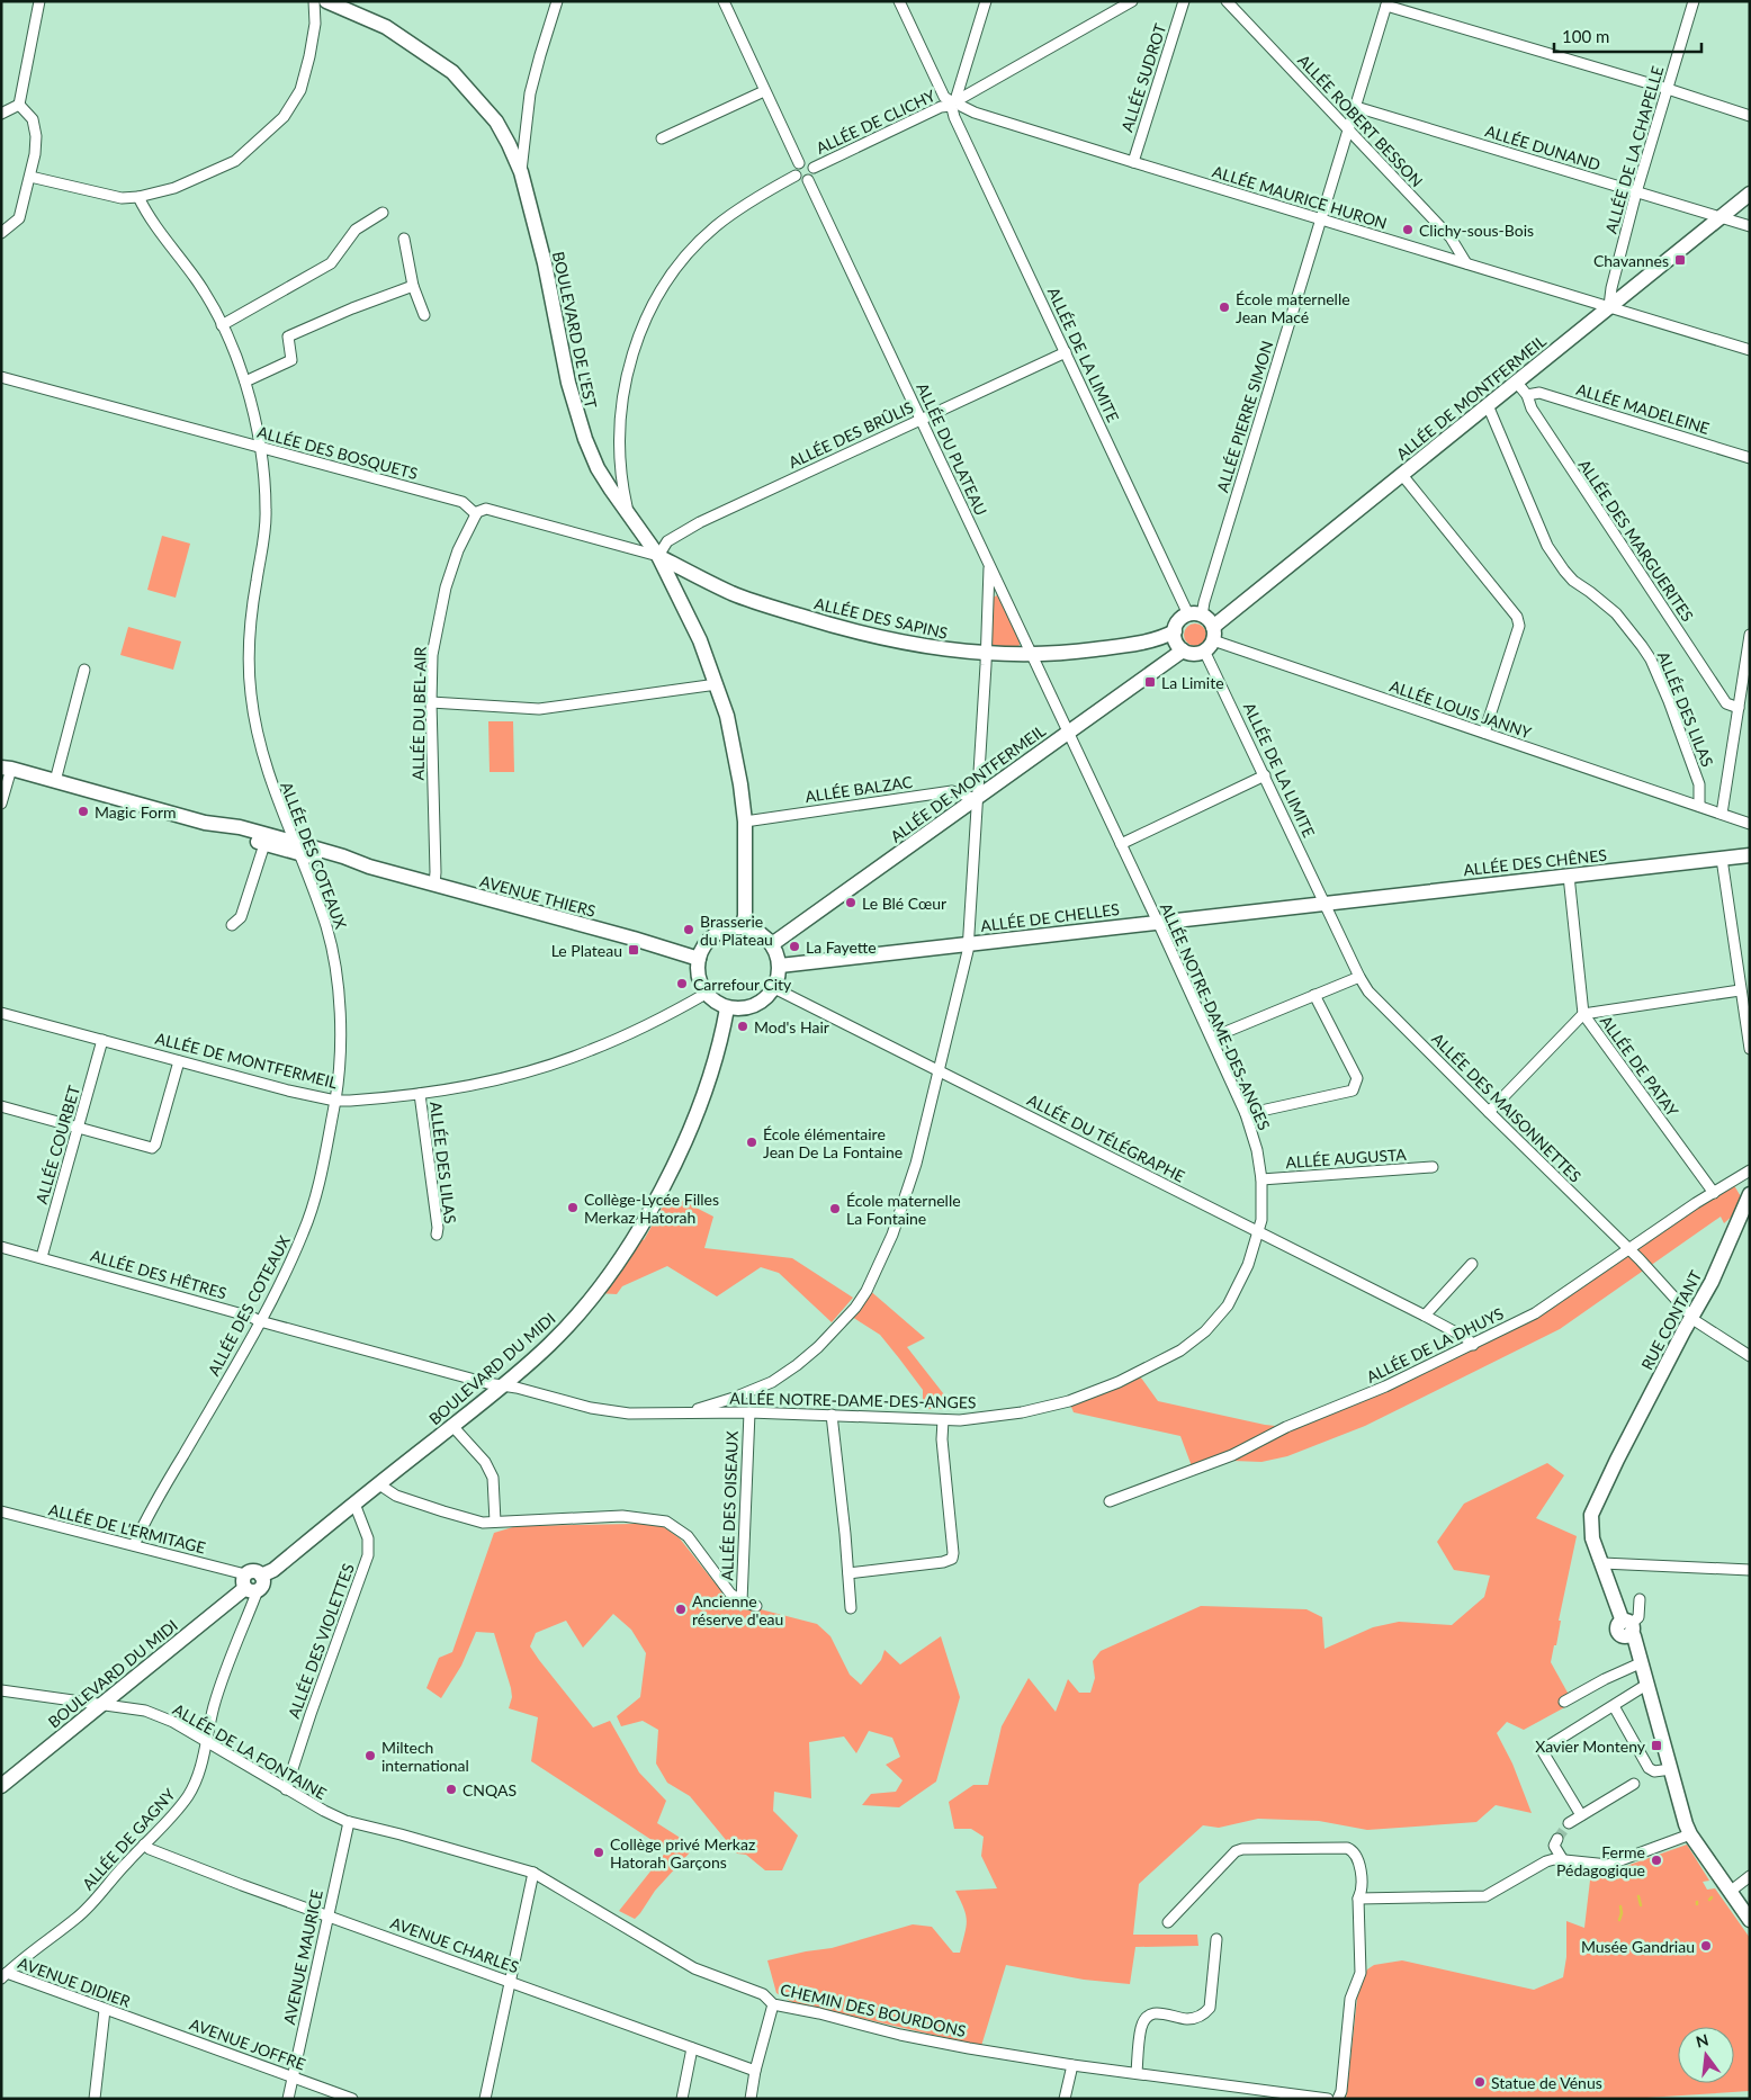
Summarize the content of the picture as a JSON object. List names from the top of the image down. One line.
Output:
{"streets":{"main road":["BOULEVARD DE L'EST","ALLÉE DE MONTFERMEIL","ALLÉE DES SAPINS","ALLÉE DES CHÊNES","AVENUE THIERS","ALLÉE DE CHELLES","RUE CONTANT","BOULEVARD DU MIDI"],"street":["ALLÉE SUDROT","ALLÉE ROBERT BESSON","ALLÉE DE CLICHY","ALLÉE DUNAND","ALLÉE DE LA CHAPELLE","ALLÉE MAURICE HURON","ALLÉE DE LA LIMITE","ALLÉE MADELEINE","ALLÉE PIERRE SIMON","ALLÉE DES BRÛLIS","ALLÉE DU PLATEAU","ALLÉE DES BOSQUETS","ALLÉE DES MARGUERITES","ALLÉE LOUIS JANNY","ALLÉE DES LILAS","ALLÉE DU BEL-AIR","ALLÉE BALZAC","ALLÉE DES COTEAUX","ALLÉE NOTRE-DAME-DES-ANGES","ALLÉE DE PATAY","ALLÉE DES MAISONNETTES","ALLÉE DU TÉLÉGRAPHE","ALLÉE COURBET","ALLÉE AUGUSTA","ALLÉE DES HÊTRES","ALLÉE DE LA DHUYS","ALLÉE DES OISEAUX","ALLÉE DE L'ERMITAGE","ALLÉE DES VIOLETTES","ALLÉE DE LA FONTAINE","ALLÉE DE GAGNY","AVENUE CHARLES","AVENUE MAURICE","AVENUE DIDIER","CHEMIN DES BOURDONS","AVENUE JOFFRE"]},"crossings":[["ALLÉE SUDROT","ALLÉE MAURICE HURON"],["ALLÉE ROBERT BESSON","ALLÉE MAURICE HURON"],["ALLÉE ROBERT BESSON","ALLÉE PIERRE SIMON"],["ALLÉE DE CLICHY","ALLÉE MAURICE HURON"],["ALLÉE DE CLICHY","ALLÉE DE LA LIMITE"],["ALLÉE DE CLICHY","ALLÉE DU PLATEAU"],["ALLÉE DUNAND","ALLÉE DE LA CHAPELLE"],["ALLÉE DUNAND","ALLÉE DE MONTFERMEIL"],["ALLÉE DUNAND","ALLÉE PIERRE SIMON"],["ALLÉE DE LA CHAPELLE","ALLÉE MAURICE HURON"],["ALLÉE DE LA CHAPELLE","ALLÉE DE MONTFERMEIL"],["ALLÉE MAURICE HURON","ALLÉE DE LA LIMITE"],["ALLÉE MAURICE HURON","ALLÉE DE MONTFERMEIL"],["ALLÉE MAURICE HURON","ALLÉE PIERRE SIMON"],["BOULEVARD DE L'EST","ALLÉE DE MONTFERMEIL"],["BOULEVARD DE L'EST","ALLÉE DES BRÛLIS"],["BOULEVARD DE L'EST","ALLÉE DES SAPINS"],["BOULEVARD DE L'EST","ALLÉE BALZAC"],["BOULEVARD DE L'EST","AVENUE THIERS"],["BOULEVARD DE L'EST","ALLÉE DE CHELLES"],["BOULEVARD DE L'EST","ALLÉE DU TÉLÉGRAPHE"],["BOULEVARD DE L'EST","BOULEVARD DU MIDI"],["ALLÉE DE LA LIMITE","ALLÉE DE MONTFERMEIL"],["ALLÉE DE LA LIMITE","ALLÉE PIERRE SIMON"],["ALLÉE DE LA LIMITE","ALLÉE DES BRÛLIS"],["ALLÉE DE LA LIMITE","ALLÉE DES SAPINS"],["ALLÉE DE LA LIMITE","ALLÉE LOUIS JANNY"],["ALLÉE DE LA LIMITE","ALLÉE DES CHÊNES"],["ALLÉE DE LA LIMITE","ALLÉE DE CHELLES"],["ALLÉE DE LA LIMITE","ALLÉE DES MAISONNETTES"],["ALLÉE DE MONTFERMEIL","ALLÉE PIERRE SIMON"],["ALLÉE DE MONTFERMEIL","ALLÉE DU PLATEAU"],["ALLÉE DE MONTFERMEIL","ALLÉE DES MARGUERITES"],["ALLÉE DE MONTFERMEIL","ALLÉE DES SAPINS"],["ALLÉE DE MONTFERMEIL","ALLÉE LOUIS JANNY"],["ALLÉE DE MONTFERMEIL","ALLÉE DES LILAS"],["ALLÉE DE MONTFERMEIL","ALLÉE BALZAC"],["ALLÉE DE MONTFERMEIL","ALLÉE DES COTEAUX"],["ALLÉE DE MONTFERMEIL","AVENUE THIERS"],["ALLÉE DE MONTFERMEIL","ALLÉE DE CHELLES"],["ALLÉE DE MONTFERMEIL","ALLÉE NOTRE-DAME-DES-ANGES"],["ALLÉE DE MONTFERMEIL","ALLÉE DU TÉLÉGRAPHE"],["ALLÉE DE MONTFERMEIL","ALLÉE COURBET"],["ALLÉE DE MONTFERMEIL","BOULEVARD DU MIDI"],["ALLÉE MADELEINE","ALLÉE DES MARGUERITES"],["ALLÉE PIERRE SIMON","ALLÉE DES SAPINS"],["ALLÉE PIERRE SIMON","ALLÉE LOUIS JANNY"],["ALLÉE DES BRÛLIS","ALLÉE DU PLATEAU"],["ALLÉE DES BRÛLIS","ALLÉE DES SAPINS"],["ALLÉE DU PLATEAU","ALLÉE DES SAPINS"],["ALLÉE DU PLATEAU","ALLÉE NOTRE-DAME-DES-ANGES"],["ALLÉE DES BOSQUETS","ALLÉE DU BEL-AIR"],["ALLÉE DES BOSQUETS","ALLÉE DES COTEAUX"],["ALLÉE DES SAPINS","ALLÉE LOUIS JANNY"],["ALLÉE LOUIS JANNY","ALLÉE DES LILAS"],["ALLÉE DU BEL-AIR","AVENUE THIERS"],["ALLÉE DES COTEAUX","AVENUE THIERS"],["ALLÉE DES COTEAUX","ALLÉE DES HÊTRES"],["ALLÉE DES COTEAUX","ALLÉE DE L'ERMITAGE"],["ALLÉE DES CHÊNES","ALLÉE DE CHELLES"],["ALLÉE DES CHÊNES","ALLÉE DE PATAY"],["ALLÉE DES CHÊNES","ALLÉE DES MAISONNETTES"],["AVENUE THIERS","ALLÉE DE CHELLES"],["AVENUE THIERS","ALLÉE DU TÉLÉGRAPHE"],["AVENUE THIERS","BOULEVARD DU MIDI"],["ALLÉE DE CHELLES","ALLÉE NOTRE-DAME-DES-ANGES"],["ALLÉE DE CHELLES","ALLÉE DES MAISONNETTES"],["ALLÉE DE CHELLES","ALLÉE DU TÉLÉGRAPHE"],["ALLÉE DE CHELLES","BOULEVARD DU MIDI"],["ALLÉE NOTRE-DAME-DES-ANGES","ALLÉE DU TÉLÉGRAPHE"],["ALLÉE NOTRE-DAME-DES-ANGES","ALLÉE AUGUSTA"],["ALLÉE NOTRE-DAME-DES-ANGES","ALLÉE DES HÊTRES"],["ALLÉE NOTRE-DAME-DES-ANGES","BOULEVARD DU MIDI"],["ALLÉE NOTRE-DAME-DES-ANGES","ALLÉE DES OISEAUX"],["ALLÉE DE PATAY","ALLÉE DE LA DHUYS"],["ALLÉE DES MAISONNETTES","RUE CONTANT"],["ALLÉE DES MAISONNETTES","ALLÉE DE LA DHUYS"],["ALLÉE DU TÉLÉGRAPHE","ALLÉE DE LA DHUYS"],["ALLÉE DU TÉLÉGRAPHE","BOULEVARD DU MIDI"],["ALLÉE COURBET","ALLÉE DES HÊTRES"],["ALLÉE DES HÊTRES","BOULEVARD DU MIDI"],["BOULEVARD DU MIDI","ALLÉE DE L'ERMITAGE"],["BOULEVARD DU MIDI","ALLÉE DES VIOLETTES"],["BOULEVARD DU MIDI","ALLÉE DE LA FONTAINE"],["BOULEVARD DU MIDI","ALLÉE DE GAGNY"],["ALLÉE DE L'ERMITAGE","ALLÉE DE GAGNY"],["ALLÉE DES VIOLETTES","ALLÉE DE LA FONTAINE"],["ALLÉE DE LA FONTAINE","ALLÉE DE GAGNY"],["ALLÉE DE LA FONTAINE","AVENUE MAURICE"],["ALLÉE DE LA FONTAINE","CHEMIN DES BOURDONS"],["ALLÉE DE GAGNY","AVENUE CHARLES"],["ALLÉE DE GAGNY","AVENUE DIDIER"],["AVENUE CHARLES","AVENUE MAURICE"],["AVENUE MAURICE","CHEMIN DES BOURDONS"],["AVENUE MAURICE","AVENUE JOFFRE"],["AVENUE DIDIER","AVENUE JOFFRE"]],"places":{"other":["Clichy-sous-Bois","École maternelle Jean Macé","Magic Form","Le Blé Cœur","Brasserie du Plateau","La Fayette","Carrefour City","Mod's Hair","École élémentaire Jean De La Fontaine","Collège-Lycée Filles Merkaz Hatorah","École maternelle La Fontaine","Ancienne réserve d'eau","Miltech international","CNQAS","Collège privé Merkaz Hatorah Garçons","Ferme Pédagogique","Musée Gandriau","Statue de Vénus"],"transit":["Chavannes","La Limite","Le Plateau","Xavier Monteny"]},"scale_bar":"100 m","north":"top"}
